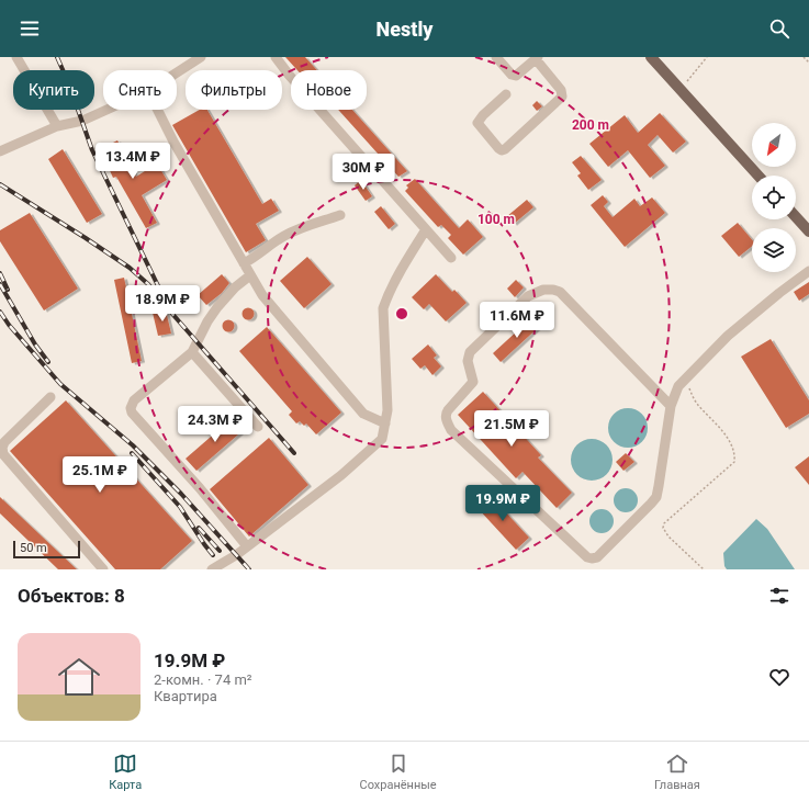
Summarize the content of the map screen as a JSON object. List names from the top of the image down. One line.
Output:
{"scale_bar":"50 m","north":"bottom left","page":{"header":"Nestly","chip":["Купить","Снять","Фильтры","Новое"],"price":["13.4M ₽","30M ₽","18.9M ₽","11.6M ₽","24.3M ₽","21.5M ₽","25.1M ₽","19.9M ₽"],"scale":"50 m","heading":"Объектов: 8","list":[{"name":"19.9M ₽","note":"2-комн. · 74 m² · Квартира"}],"tabs":["Карта","Сохранённые","Главная"]},"rings":["200 m","100 m"]}
